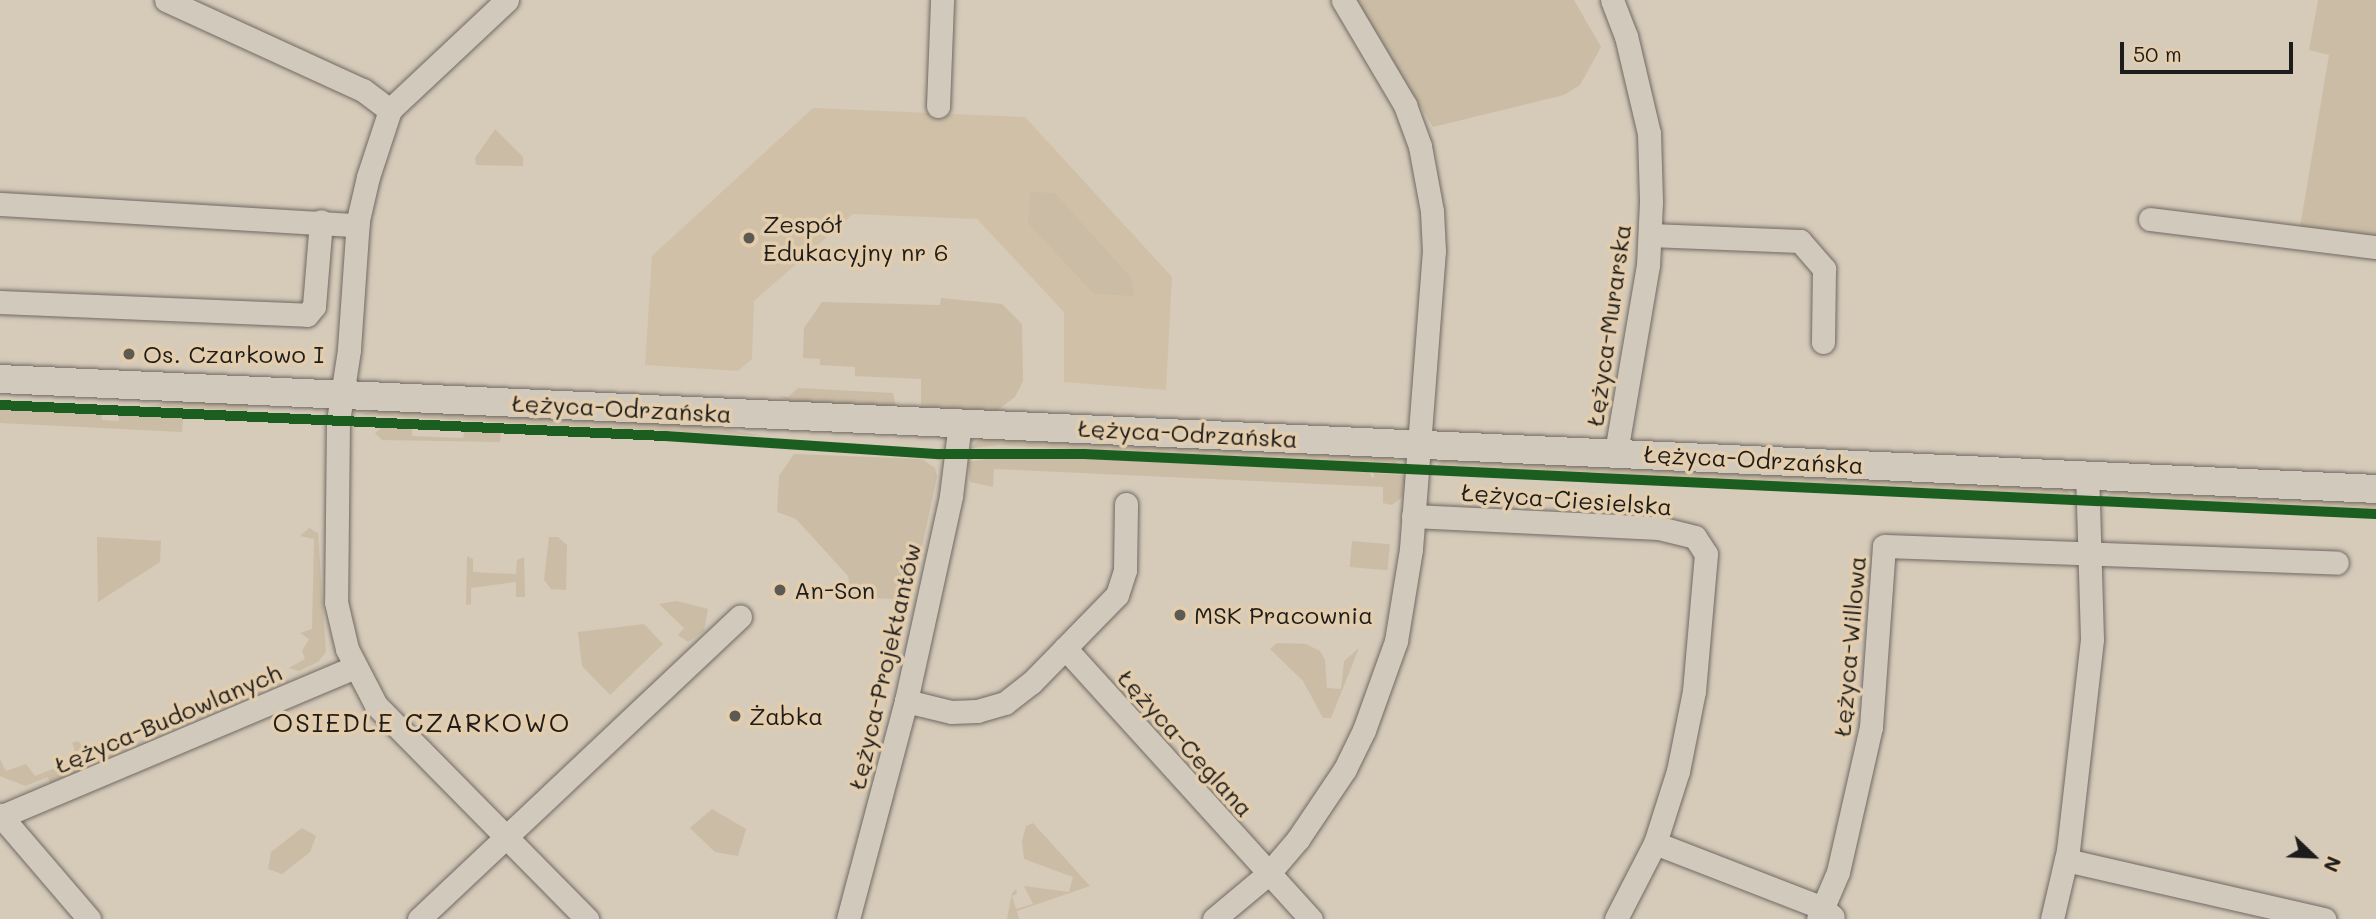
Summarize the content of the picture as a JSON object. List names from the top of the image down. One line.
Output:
{"streets":{"main road":["Łężyca-Odrzańska"],"street":["Łężyca-Murarska","Łężyca-Ciesielska","Łężyca-Willowa","Łężyca-Projektantów","Łężyca-Budowlanych","Łężyca-Ceglana"]},"crossings":[["Łężyca-Murarska","Łężyca-Odrzańska"],["Łężyca-Odrzańska","Łężyca-Projektantów"],["Łężyca-Ciesielska","Łężyca-Willowa"]],"districts":["OSIEDLE CZARKOWO"],"places":["Zespół Edukacyjny nr 6","Os. Czarkowo I","An-Son","MSK Pracownia","Żabka"],"scale_bar":"50 m","north":"bottom right"}
